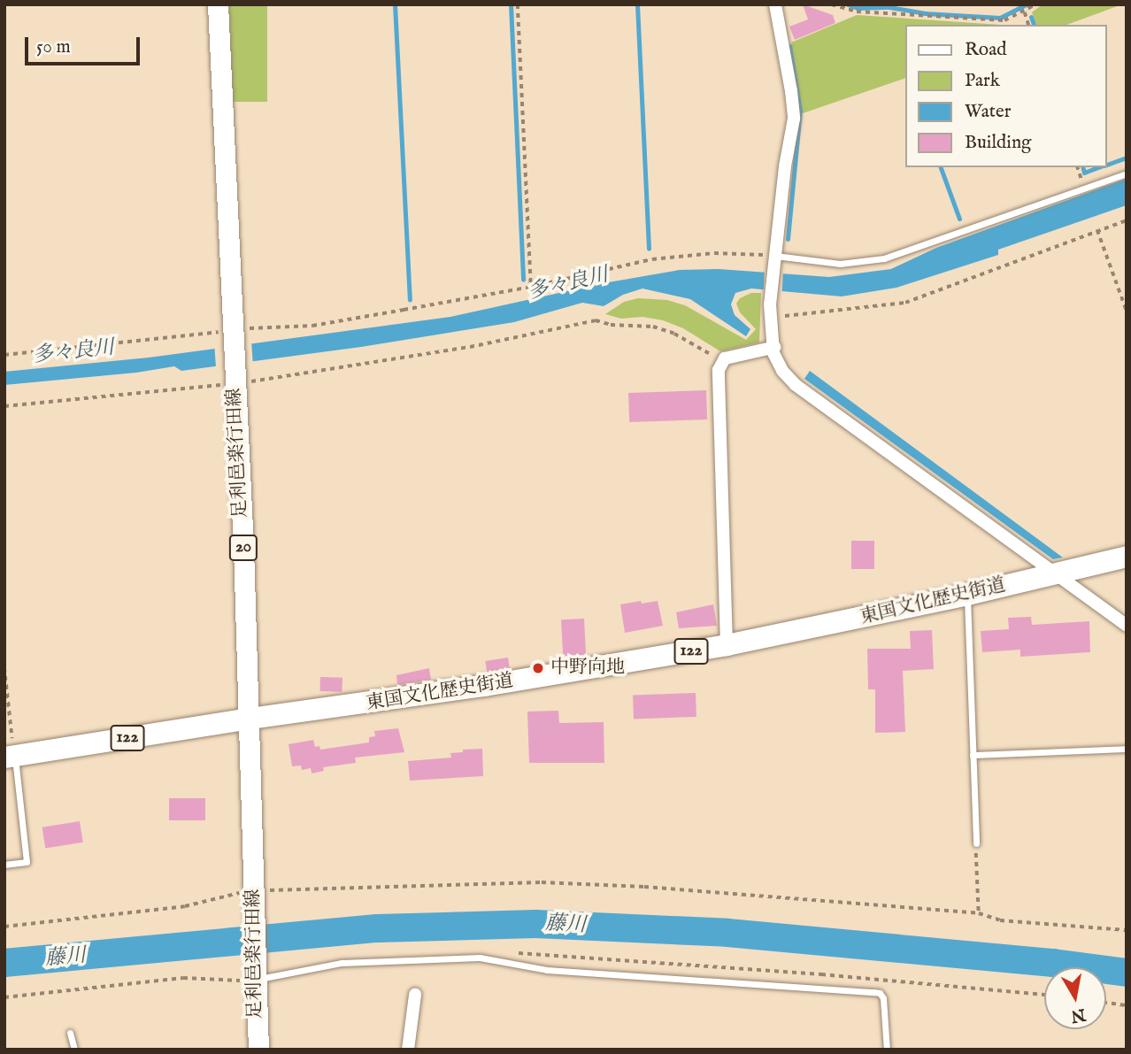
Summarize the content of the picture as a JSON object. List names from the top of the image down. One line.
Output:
{"streets":{"highway":["東国文化歴史街道","122"],"main road":["足利邑楽行田線","20"]},"crossings":[["足利邑楽行田線","東国文化歴史街道"]],"water":["多々良川","藤川"],"places":["中野向地"],"legend":["Road","Park","Water","Building"],"scale_bar":"50 m","north":"bottom"}
